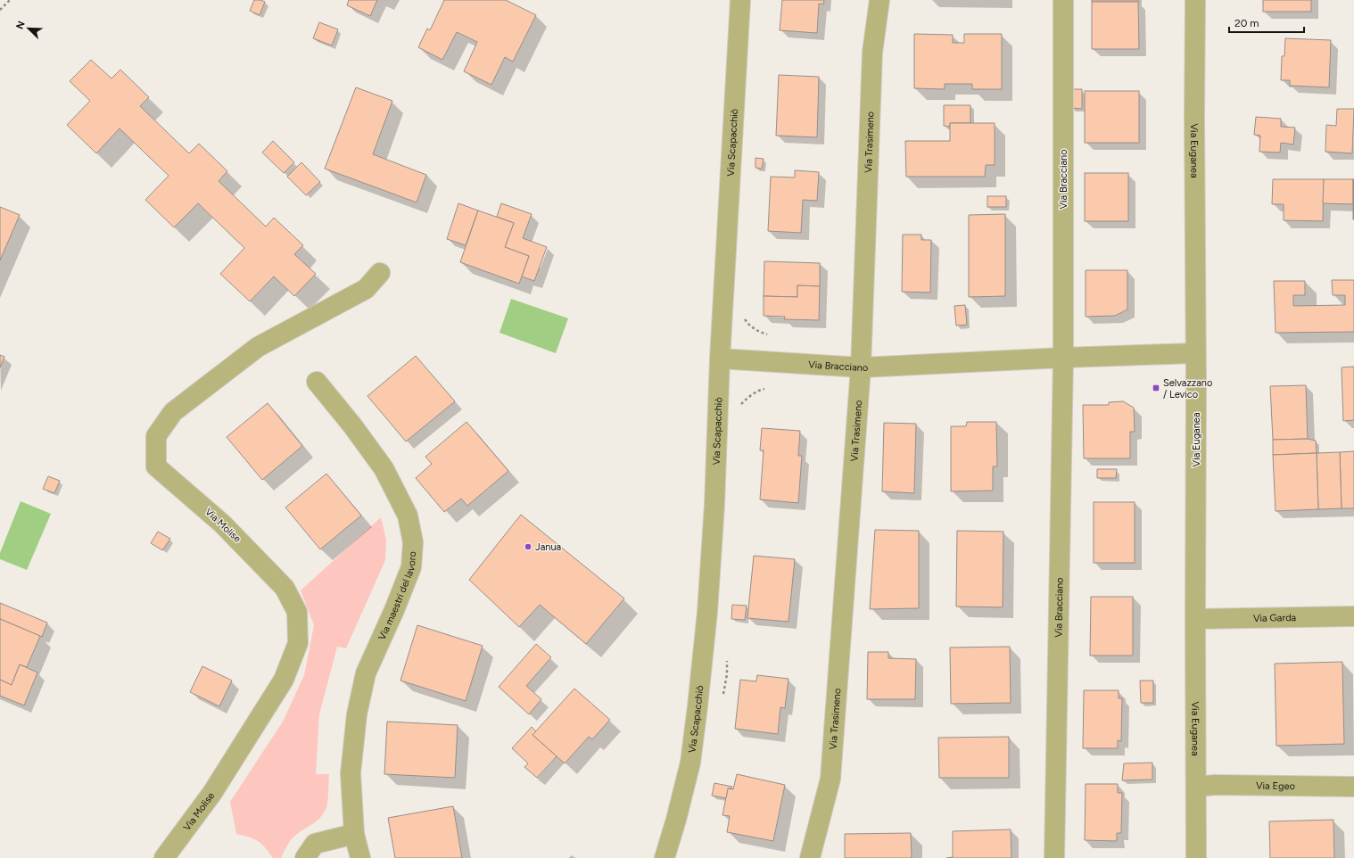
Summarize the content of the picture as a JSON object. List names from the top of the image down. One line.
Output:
{"streets":{"street":["Via Trasimeno","Via Scapacchiò","Via Euganea","Via Bracciano","Via Molise","Via maestri del lavoro","Via Garda","Via Egeo"]},"crossings":[["Via Trasimeno","Via Bracciano"],["Via Scapacchiò","Via Bracciano"],["Via Euganea","Via Bracciano"],["Via Euganea","Via Garda"],["Via Euganea","Via Egeo"]],"places":{"transit":["Selvazzano / Levico"],"other":["Janua"]},"scale_bar":"20 m","north":"top left"}
